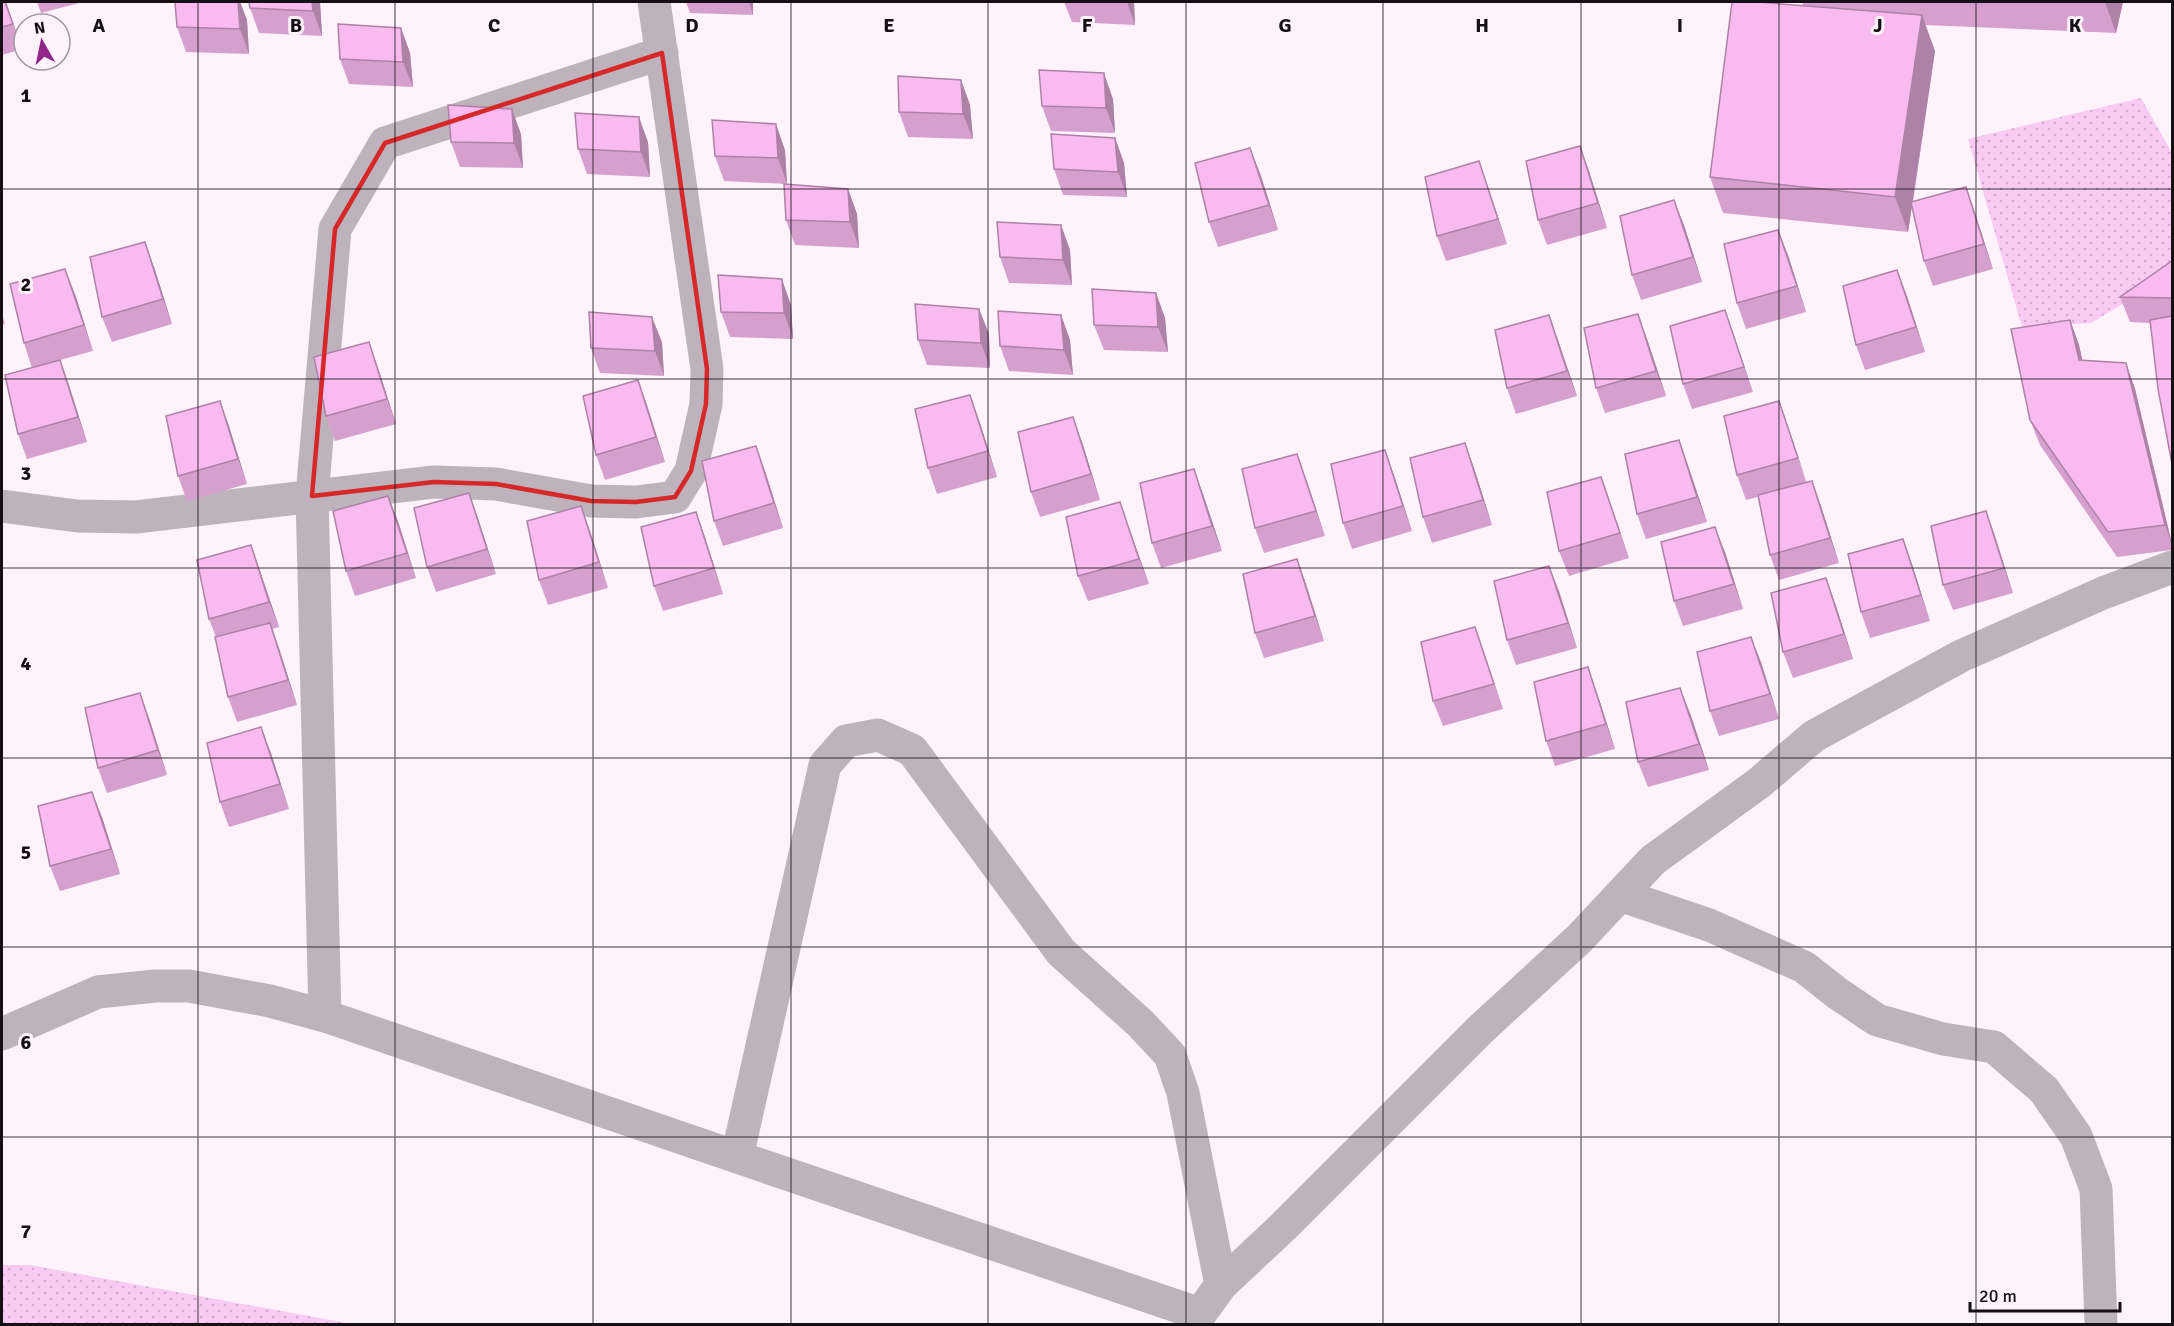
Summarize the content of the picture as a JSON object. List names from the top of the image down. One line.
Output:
{"scale_bar":"20 m","north":"top","grid":{"columns":["A","B","C","D","E","F","G","H","I","J","K"],"rows":["1","2","3","4","5","6","7"]}}
